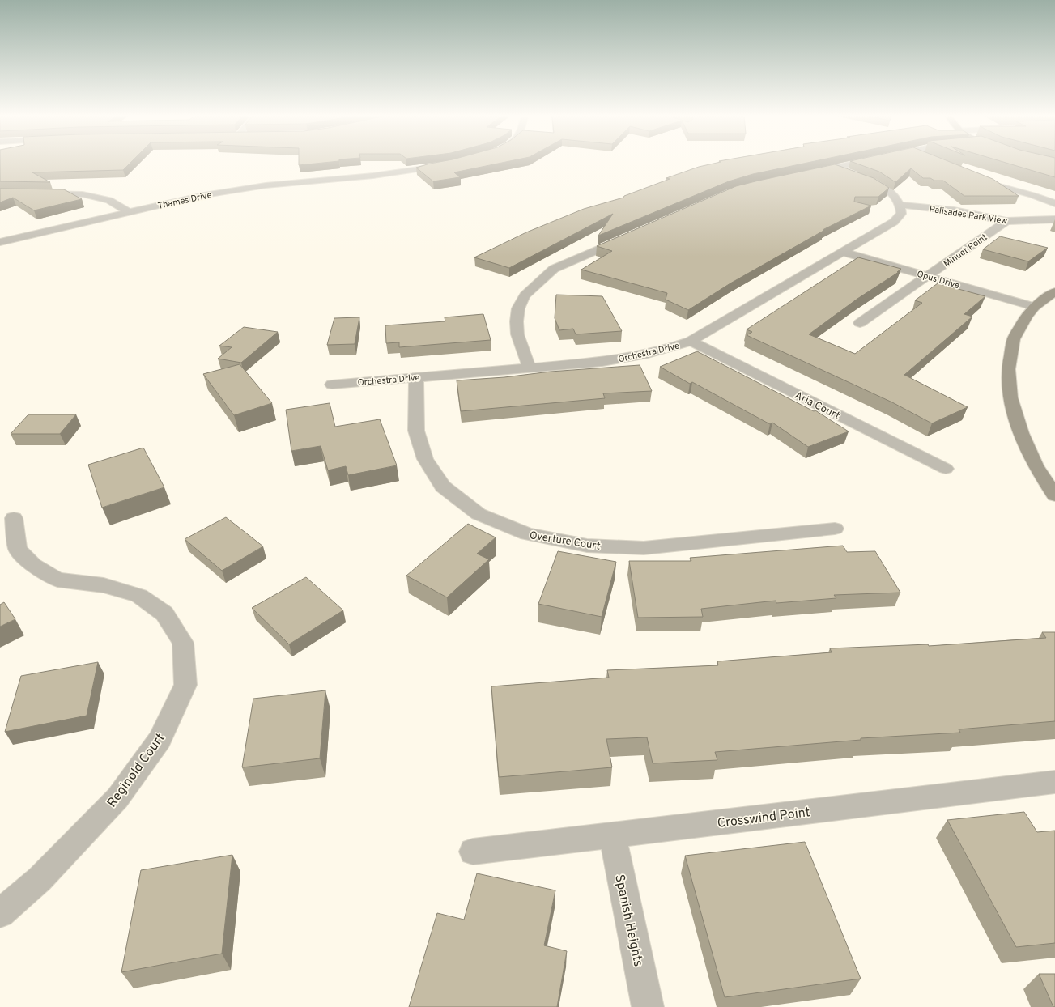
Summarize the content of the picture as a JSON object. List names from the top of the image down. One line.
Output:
{"streets":{"street":["Thames Drive","Palisades Park View","Minuet Point","Opus Drive","Orchestra Drive","Aria Court","Overture Court","Reginold Court","Crosswind Point","Spanish Heights"]},"crossings":[["Palisades Park View","Minuet Point"],["Palisades Park View","Orchestra Drive"],["Minuet Point","Opus Drive"],["Opus Drive","Orchestra Drive"],["Orchestra Drive","Aria Court"],["Orchestra Drive","Overture Court"],["Crosswind Point","Spanish Heights"]]}
